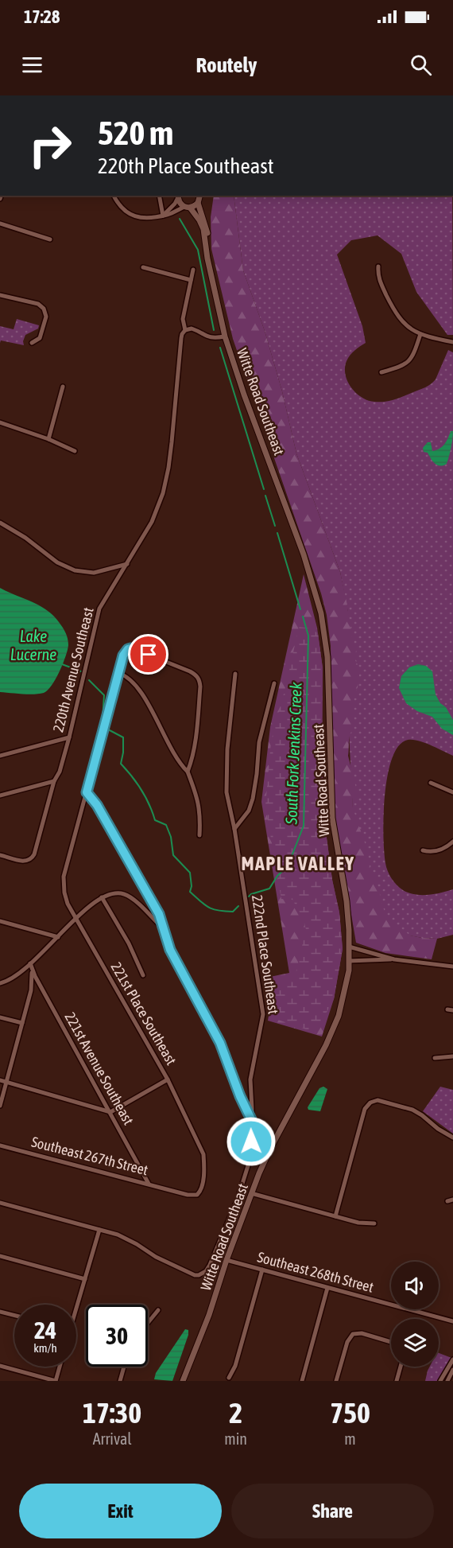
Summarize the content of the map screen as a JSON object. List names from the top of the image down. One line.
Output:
{"streets":{"street":["Witte Road Southeast","220th Avenue Southeast","222nd Place Southeast","221st Place Southeast","221st Avenue Southeast","Southeast 267th Street","Southeast 268th Street"]},"crossings":[["Witte Road Southeast","Southeast 268th Street"],["221st Place Southeast","Southeast 267th Street"],["221st Avenue Southeast","Southeast 267th Street"]],"districts":["MAPLE VALLEY"],"water":["Lake Lucerne","South Fork Jenkins Creek"],"page":{"status":"17:28","header":"Routely","turn":["520 m","220th Place Southeast"],"speed":"24 km/h","limit":"30","eta":["17:30","Arrival","2","min","750","m"],"buttons":["Exit","Share"]}}
